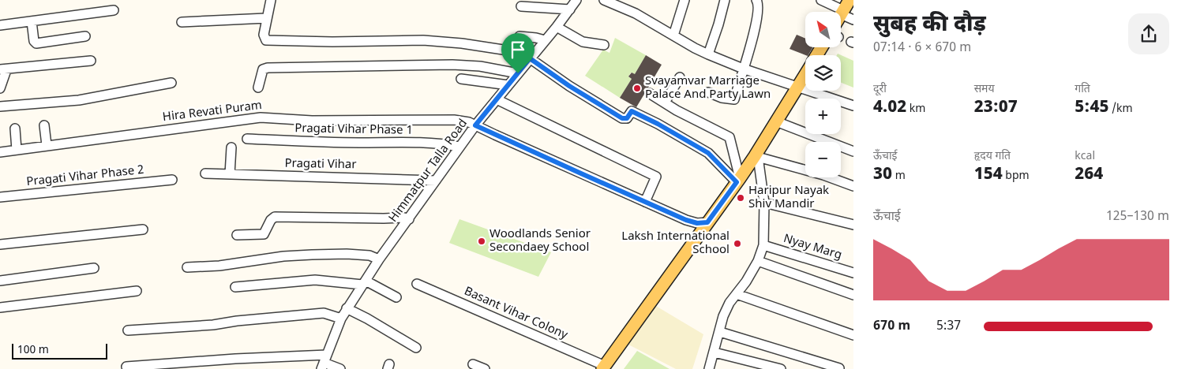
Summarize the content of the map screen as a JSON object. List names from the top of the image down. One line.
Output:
{"streets":{"street":["Hira Revati Puram","Pragati Vihar Phase 1","Pragati Vihar","Himmatpur Talla Road","Pragati Vihar Phase 2","Nyay Marg","Basant Vihar Colony"]},"crossings":[["Hira Revati Puram","Himmatpur Talla Road"],["Pragati Vihar Phase 1","Himmatpur Talla Road"],["Pragati Vihar","Himmatpur Talla Road"]],"places":["Svayamvar Marriage Palace And Party Lawn","Haripur Nayak Shiv Mandir","Woodlands Senior Secondaey School","Laksh International School"],"scale_bar":"100 m","north":"top left","page":{"heading":["सुबह की दौड़","07:14 · 6 × 670 m"],"map_buttons":["+","−"],"stats":[["दूरी","4.02 km"],["समय","23:07"],["गति","5:45 /km"],["ऊँचाई","30 m"],["हृदय गति","154 bpm"],["kcal","264"]],"chart":["ऊँचाई","125–130 m"],"list":[{"name":"670 m","note":"5:37"}],"scale":"100 m"}}
